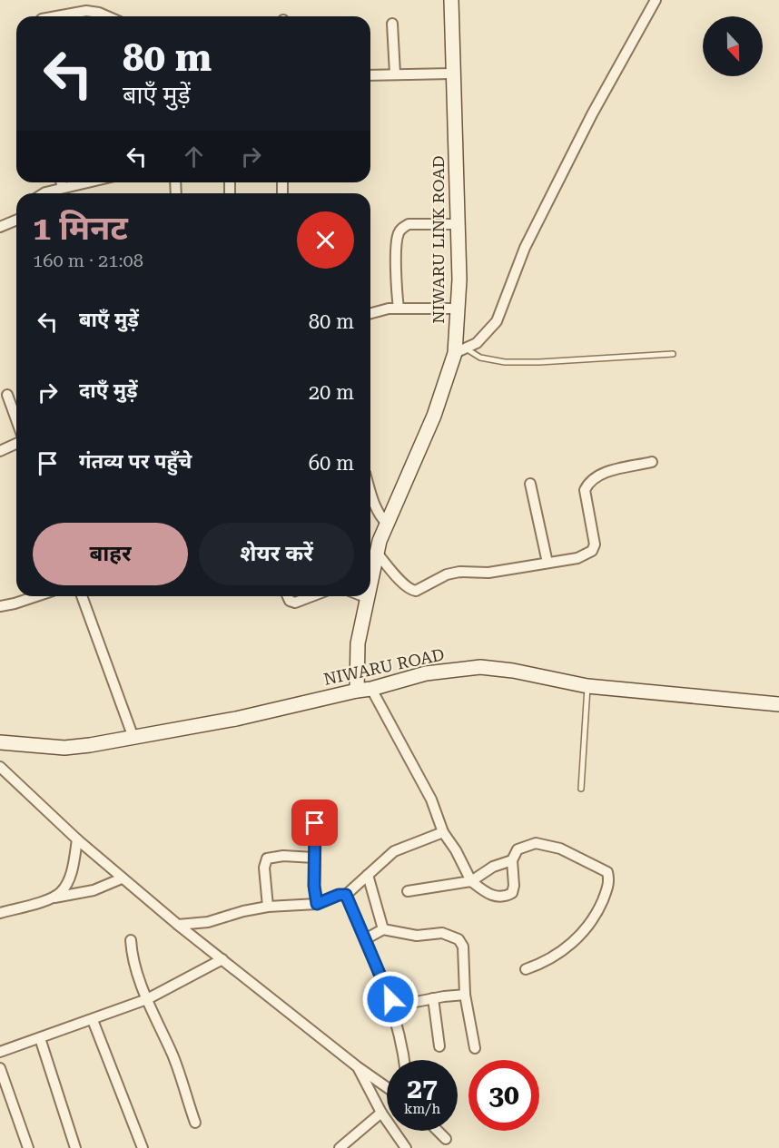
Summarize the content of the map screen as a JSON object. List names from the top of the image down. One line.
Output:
{"streets":{"street":["NIWARU LINK ROAD","NIWARU ROAD"]},"crossings":[["NIWARU LINK ROAD","NIWARU ROAD"]],"north":"bottom","page":{"turn":["80 m","बाएँ मुड़ें"],"heading":["1 मिनट","160 m · 21:08"],"list":[{"name":"बाएँ मुड़ें","value":"80 m"},{"name":"दाएँ मुड़ें","value":"20 m"},{"name":"गंतव्य पर पहुँचे","value":"60 m"}],"buttons":["बाहर","शेयर करें"],"speed":"27 km/h","limit":"30"}}
